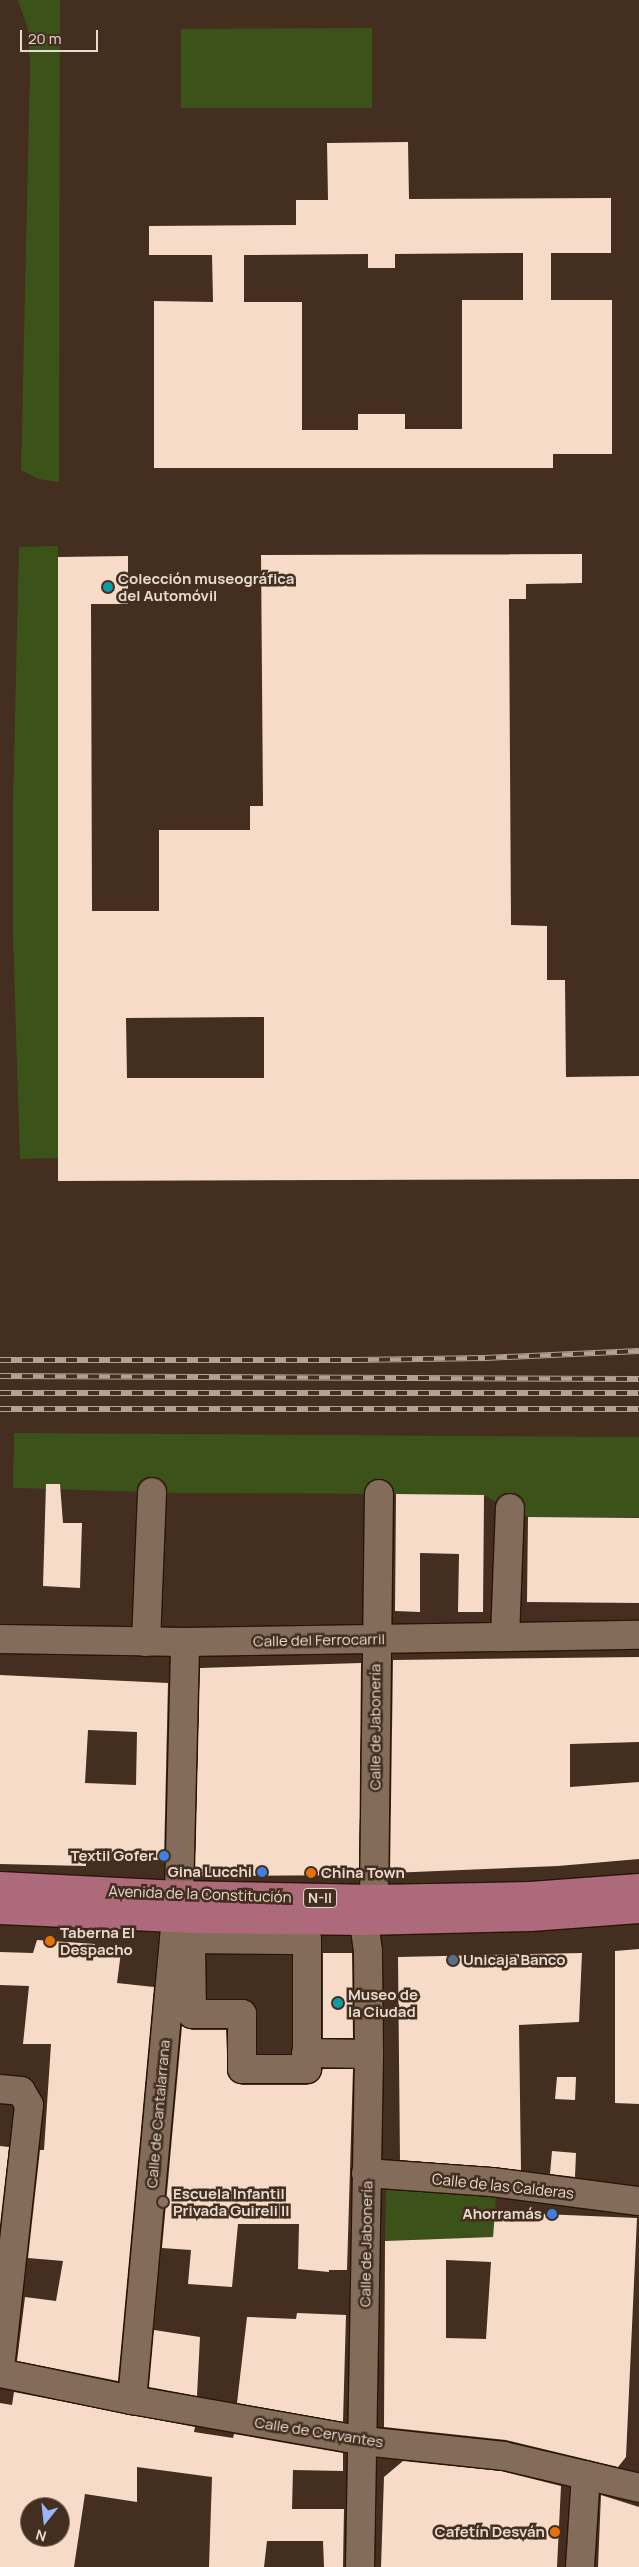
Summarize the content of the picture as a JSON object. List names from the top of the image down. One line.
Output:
{"streets":{"main road":["Avenida de la Constitución","N-II"],"street":["Calle del Ferrocarril","Calle de Jabonería","Calle de Cantalarrana","Calle de las Calderas","Calle de Cervantes"]},"crossings":[["Calle del Ferrocarril","Calle de Jabonería"],["Calle del Ferrocarril","Calle de Cantalarrana"],["Calle de Jabonería","Avenida de la Constitución"],["Calle de Jabonería","Calle de las Calderas"],["Calle de Jabonería","Calle de Cervantes"],["Avenida de la Constitución","Calle de Cantalarrana"],["Calle de Cantalarrana","Calle de Cervantes"]],"places":["Colección museográfica del Automóvil","Textil Gofer","Gina Lucchi","China Town","Taberna El Despacho","Unicaja Banco","Museo de la Ciudad","Escuela Infantil Privada Guireli II","Ahorramás","Cafetín Desván"],"scale_bar":"20 m","north":"bottom"}
